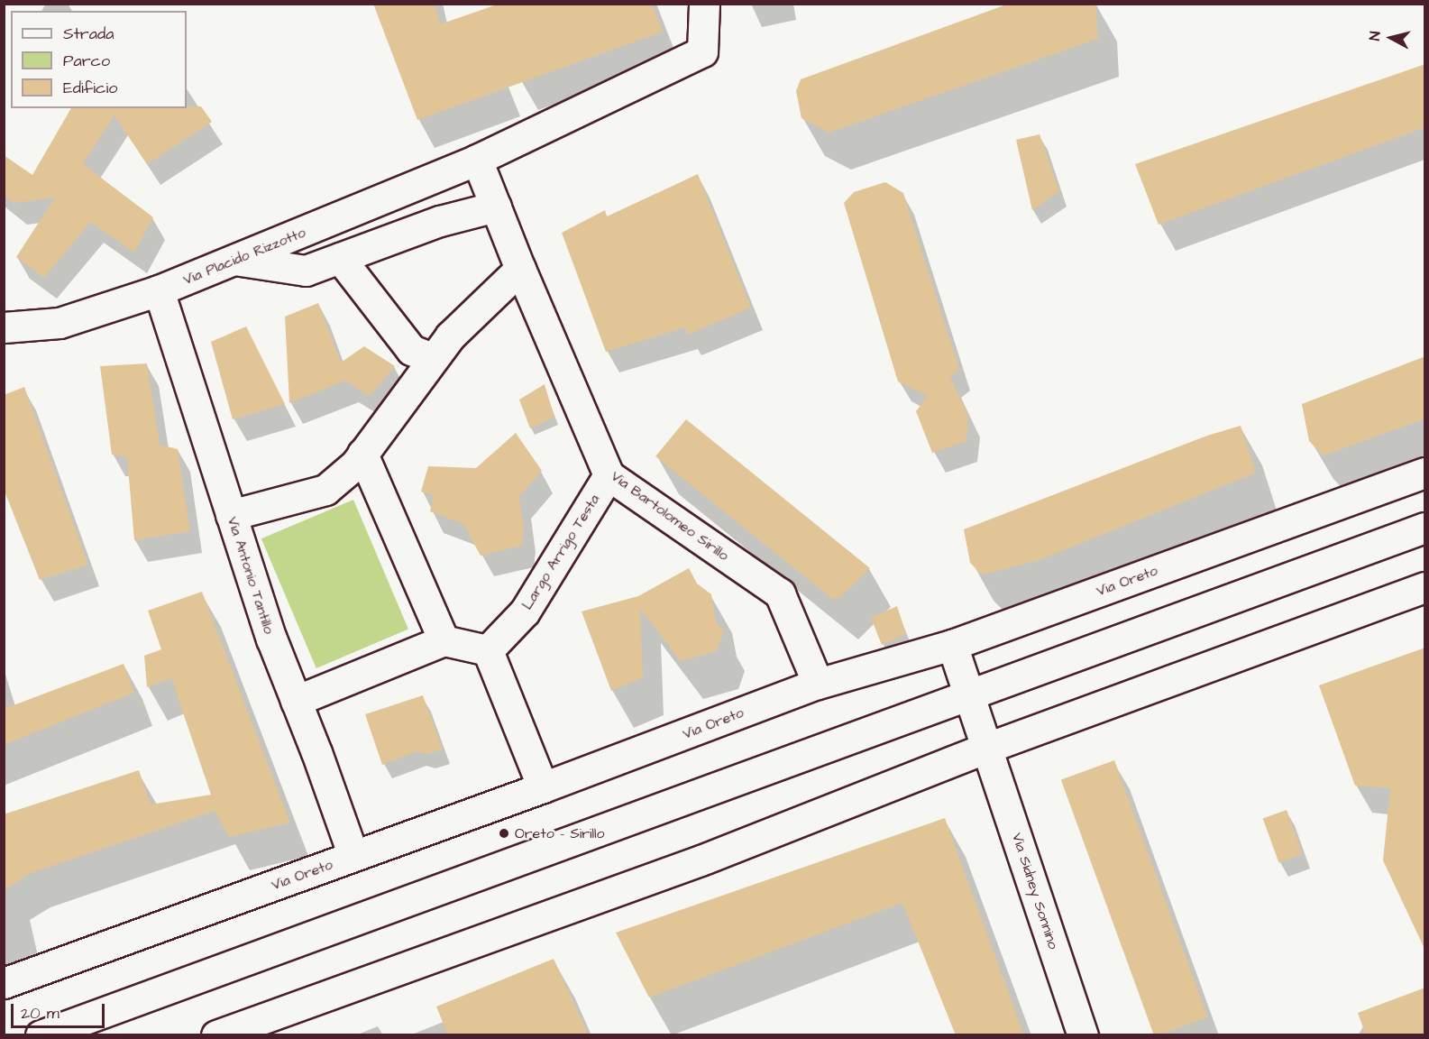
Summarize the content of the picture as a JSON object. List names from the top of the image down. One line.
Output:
{"streets":{"street":["Via Placido Rizzotto","Via Bartolomeo Sirillo","Largo Arrigo Testa","Via Antonio Tantillo","Via Oreto","Via Sidney Sonnino"]},"crossings":[["Via Placido Rizzotto","Via Bartolomeo Sirillo"],["Via Placido Rizzotto","Via Antonio Tantillo"],["Via Bartolomeo Sirillo","Largo Arrigo Testa"],["Via Bartolomeo Sirillo","Via Oreto"],["Via Antonio Tantillo","Via Oreto"],["Via Oreto","Via Sidney Sonnino"]],"places":["Oreto - Sirillo"],"legend":["Strada","Parco","Edificio"],"scale_bar":"20 m","north":"left"}
